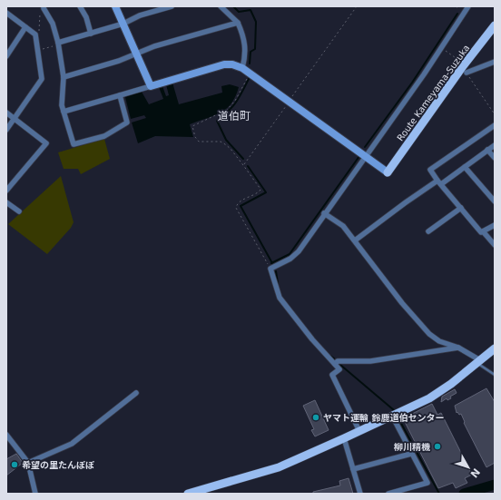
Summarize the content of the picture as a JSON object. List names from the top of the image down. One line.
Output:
{"streets":{"main road":["Route Kameyama-Suzuka"]},"districts":["道伯町"],"places":["ヤマト運輸 鈴鹿道伯センター","柳川精機","希望の里たんぽぽ"],"north":"bottom right"}
